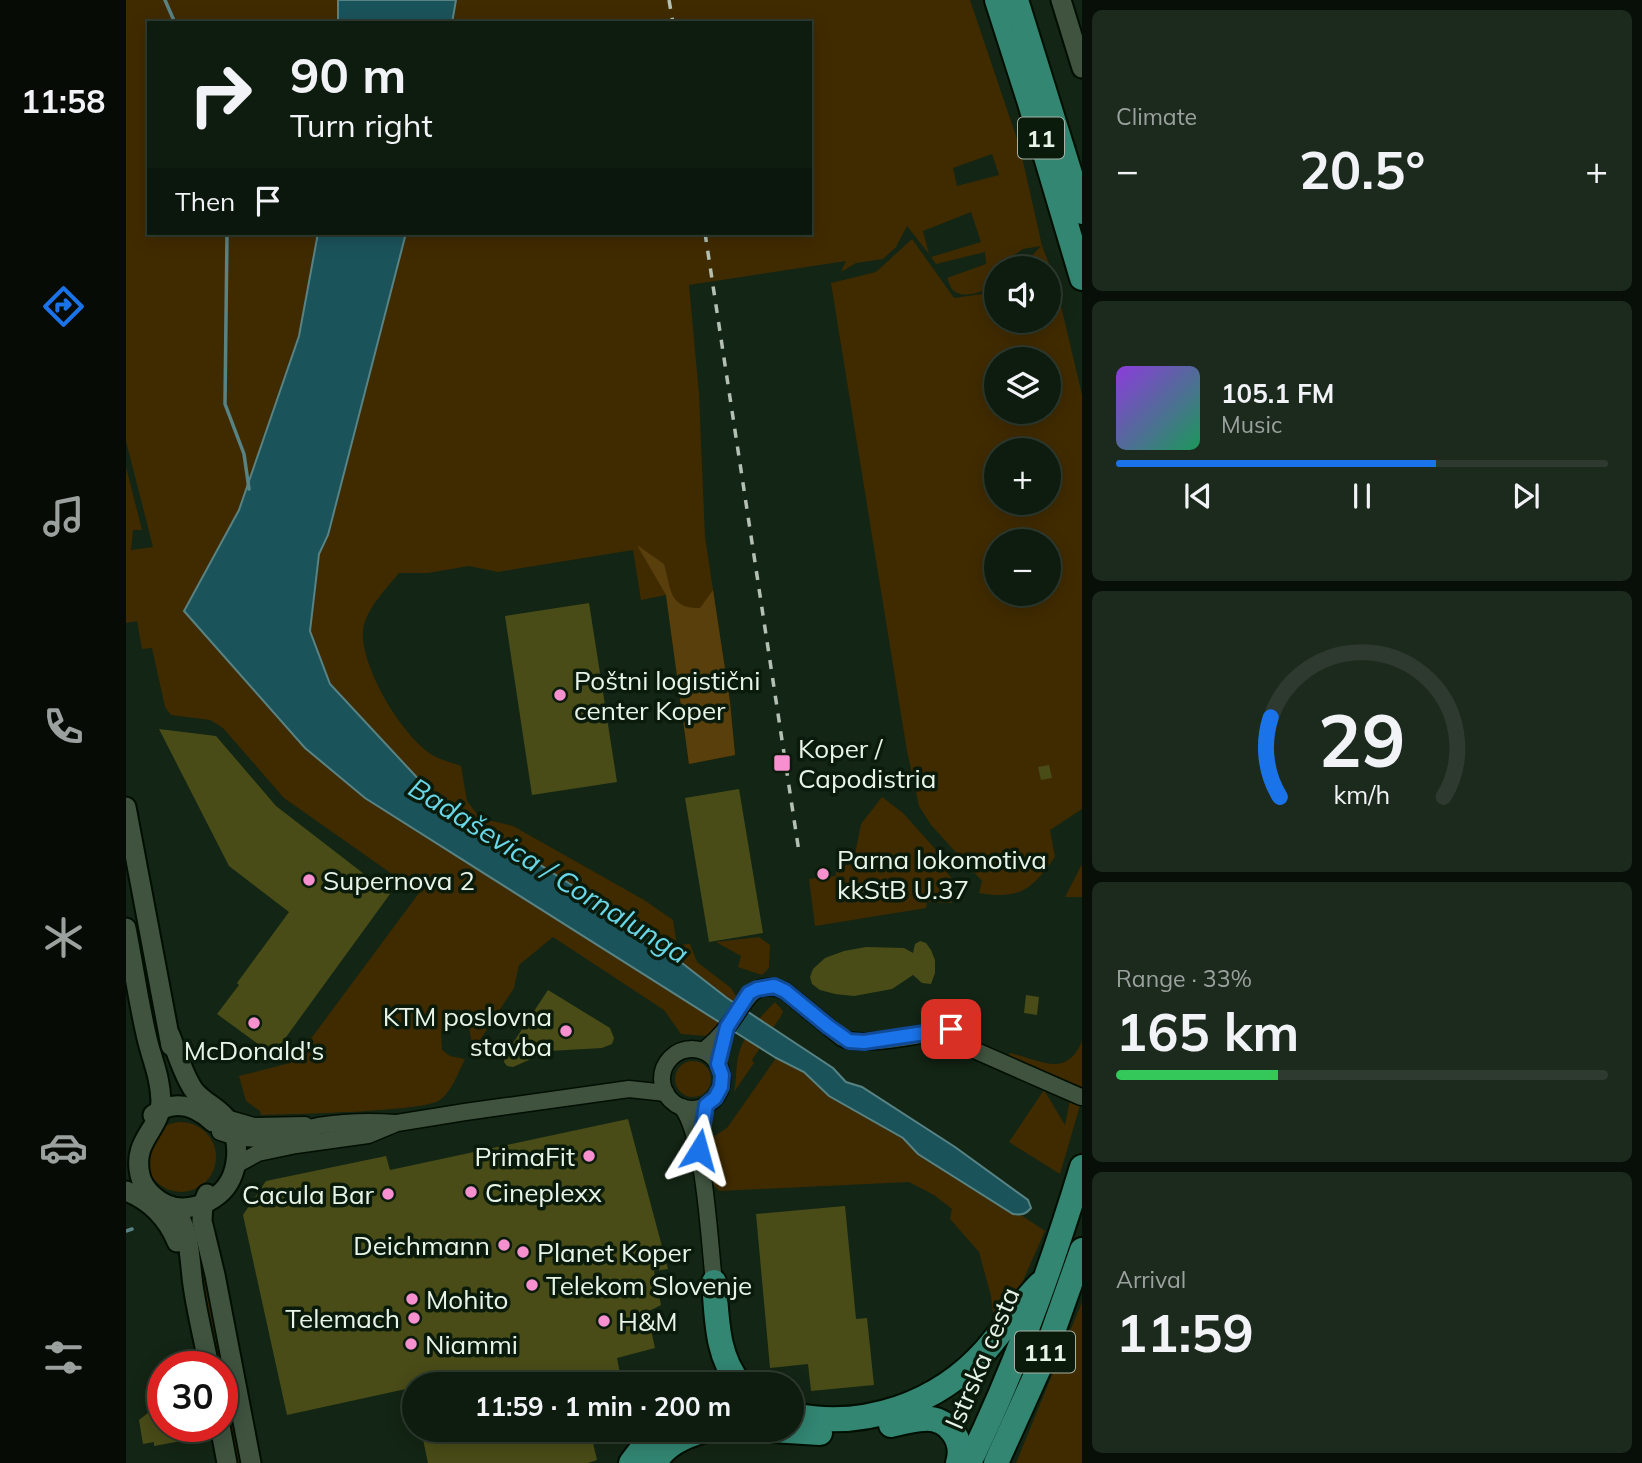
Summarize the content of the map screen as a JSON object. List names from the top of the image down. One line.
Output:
{"streets":{"highway":["11","111","Istrska cesta"]},"water":["Badaševica / Cornalunga"],"places":{"other":["Poštni logistični center Koper","Parna lokomotiva kkStB U.37","Supernova 2","McDonald's","KTM poslovna stavba","PrimaFit","Cineplexx","Cacula Bar","Deichmann","Planet Koper","Telekom Slovenje","Mohito","Telemach","H&M","Niammi"],"transit":["Koper / Capodistria"]},"page":{"tabs":"11:58","tile":["Climate",["Range · 33%","165 km"],["Arrival","11:59"]],"turn":["90 m","Turn right"],"heat":["−","20.5°","+"],"then":"Then","map_buttons":["+","−"],"song":["105.1 FM","Music"],"limit":"30","trip":"11:59 · 1 min · 200 m","gauge":["29","km/h"]}}
